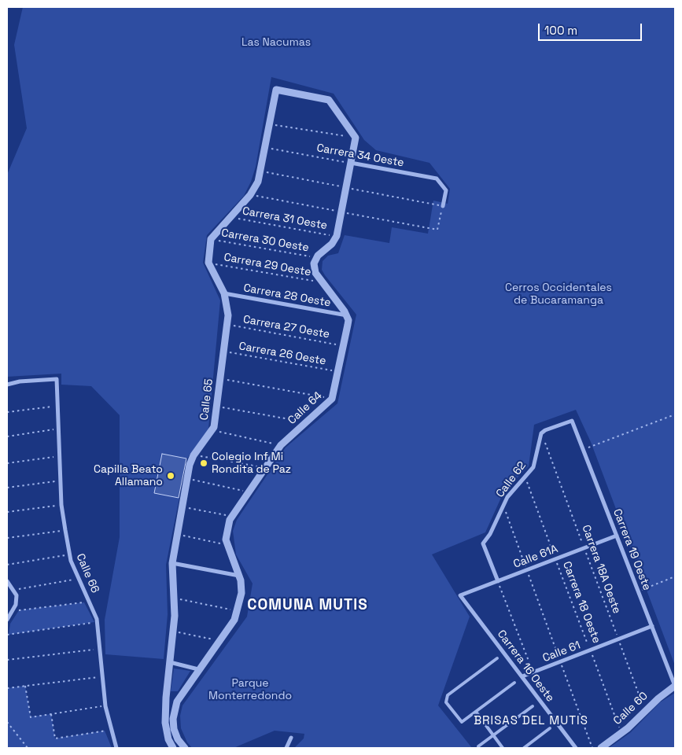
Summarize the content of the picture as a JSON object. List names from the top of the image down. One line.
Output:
{"streets":{"street":["Carrera 34 Oeste","Carrera 28 Oeste","Calle 65","Calle 64","Calle 62","Carrera 19 Oeste","Calle 61A","Calle 66","Calle 61","Carrera 16 Oeste","Calle 60"],"path":["Carrera 31 Oeste","Carrera 30 Oeste","Carrera 29 Oeste","Carrera 27 Oeste","Carrera 26 Oeste","Carrera 18A Oeste","Carrera 18 Oeste"]},"crossings":[["Carrera 29 Oeste","Calle 65"],["Carrera 28 Oeste","Calle 65"],["Carrera 28 Oeste","Calle 64"],["Carrera 27 Oeste","Calle 65"],["Carrera 27 Oeste","Calle 64"],["Carrera 26 Oeste","Calle 65"],["Carrera 26 Oeste","Calle 64"],["Calle 62","Carrera 19 Oeste"],["Calle 62","Calle 61A"],["Calle 62","Carrera 18A Oeste"],["Calle 62","Carrera 18 Oeste"],["Carrera 19 Oeste","Calle 61A"],["Carrera 19 Oeste","Carrera 18A Oeste"],["Carrera 19 Oeste","Calle 61"],["Carrera 19 Oeste","Calle 60"],["Calle 61A","Carrera 18A Oeste"],["Calle 61A","Carrera 18 Oeste"],["Calle 61A","Carrera 16 Oeste"],["Carrera 18A Oeste","Calle 61"],["Carrera 18A Oeste","Calle 60"],["Carrera 18 Oeste","Calle 61"],["Carrera 18 Oeste","Calle 60"],["Calle 61","Carrera 16 Oeste"]],"districts":["COMUNA MUTIS","BRISAS DEL MUTIS"],"parks":["Las Nacumas","Cerros Occidentales de Bucaramanga","Parque Monterredondo"],"places":["Colegio Inf Mi Rondita de Paz","Capilla Beato Allamano"],"scale_bar":"100 m"}
